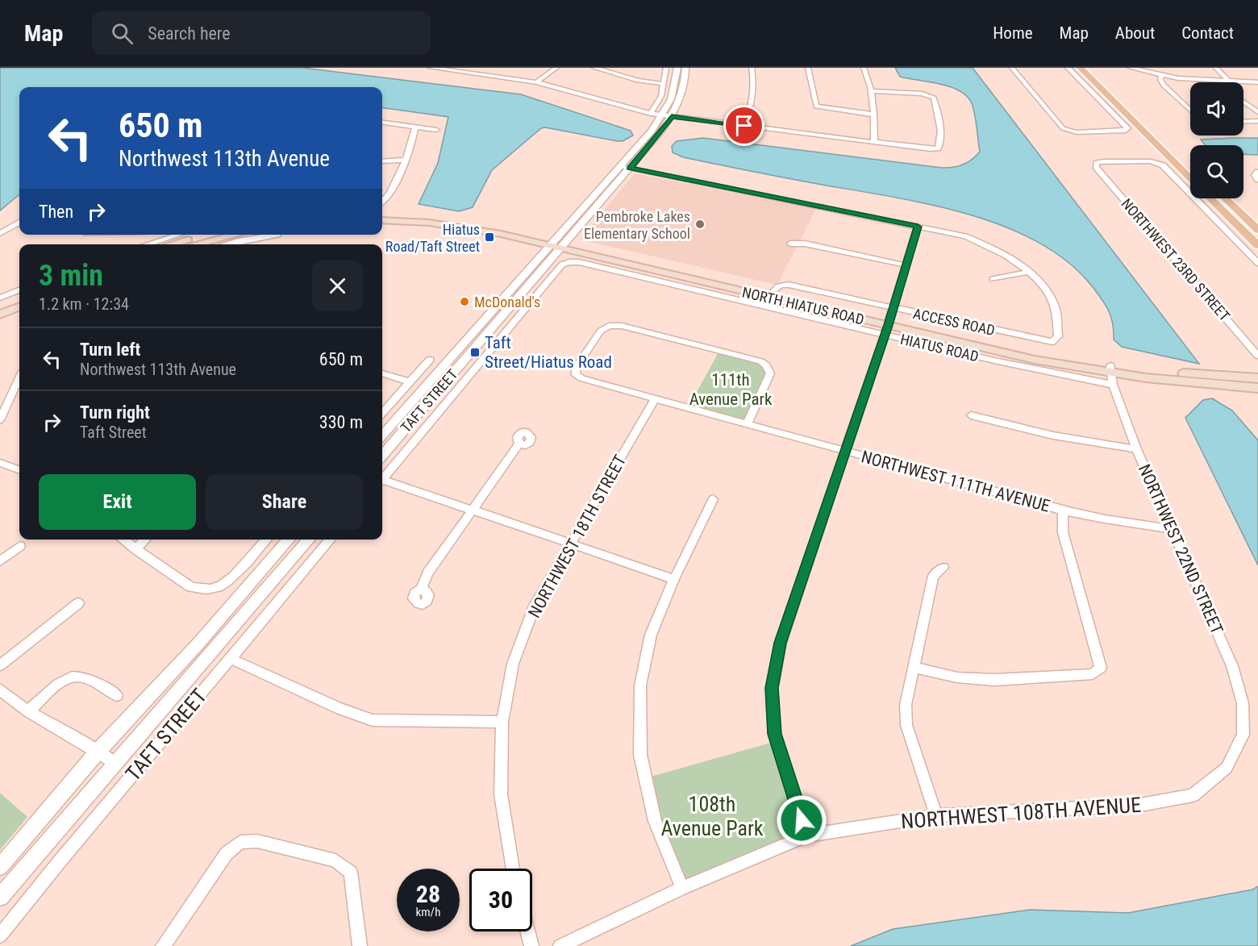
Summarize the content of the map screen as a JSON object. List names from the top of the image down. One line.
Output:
{"streets":{"main road":["NORTH HIATUS ROAD"],"street":["NORTHWEST 23RD STREET","ACCESS ROAD","HIATUS ROAD","TAFT STREET","NORTHWEST 111TH AVENUE","NORTHWEST 18TH STREET","NORTHWEST 22ND STREET","NORTHWEST 108TH AVENUE"]},"crossings":[["NORTH HIATUS ROAD","ACCESS ROAD"],["NORTH HIATUS ROAD","HIATUS ROAD"],["NORTH HIATUS ROAD","TAFT STREET"],["NORTH HIATUS ROAD","NORTHWEST 22ND STREET"],["ACCESS ROAD","HIATUS ROAD"],["HIATUS ROAD","TAFT STREET"],["NORTHWEST 111TH AVENUE","NORTHWEST 18TH STREET"],["NORTHWEST 111TH AVENUE","NORTHWEST 22ND STREET"],["NORTHWEST 22ND STREET","NORTHWEST 108TH AVENUE"]],"parks":["111th Avenue Park","108th Avenue Park"],"places":{"other":["Pembroke Lakes Elementary School","McDonald's"],"transit":["Hiatus Road/Taft Street","Taft Street/Hiatus Road"]},"page":{"header":"Map","search":"Search here","nav":["Home","Map","About","Contact"],"turn":["650 m","Northwest 113th Avenue"],"then":"Then","heading":["3 min","1.2 km · 12:34"],"list":[{"name":"Turn left","note":"Northwest 113th Avenue","value":"650 m"},{"name":"Turn right","note":"Taft Street","value":"330 m"}],"buttons":["Exit","Share"],"speed":"28 km/h","limit":"30"}}
